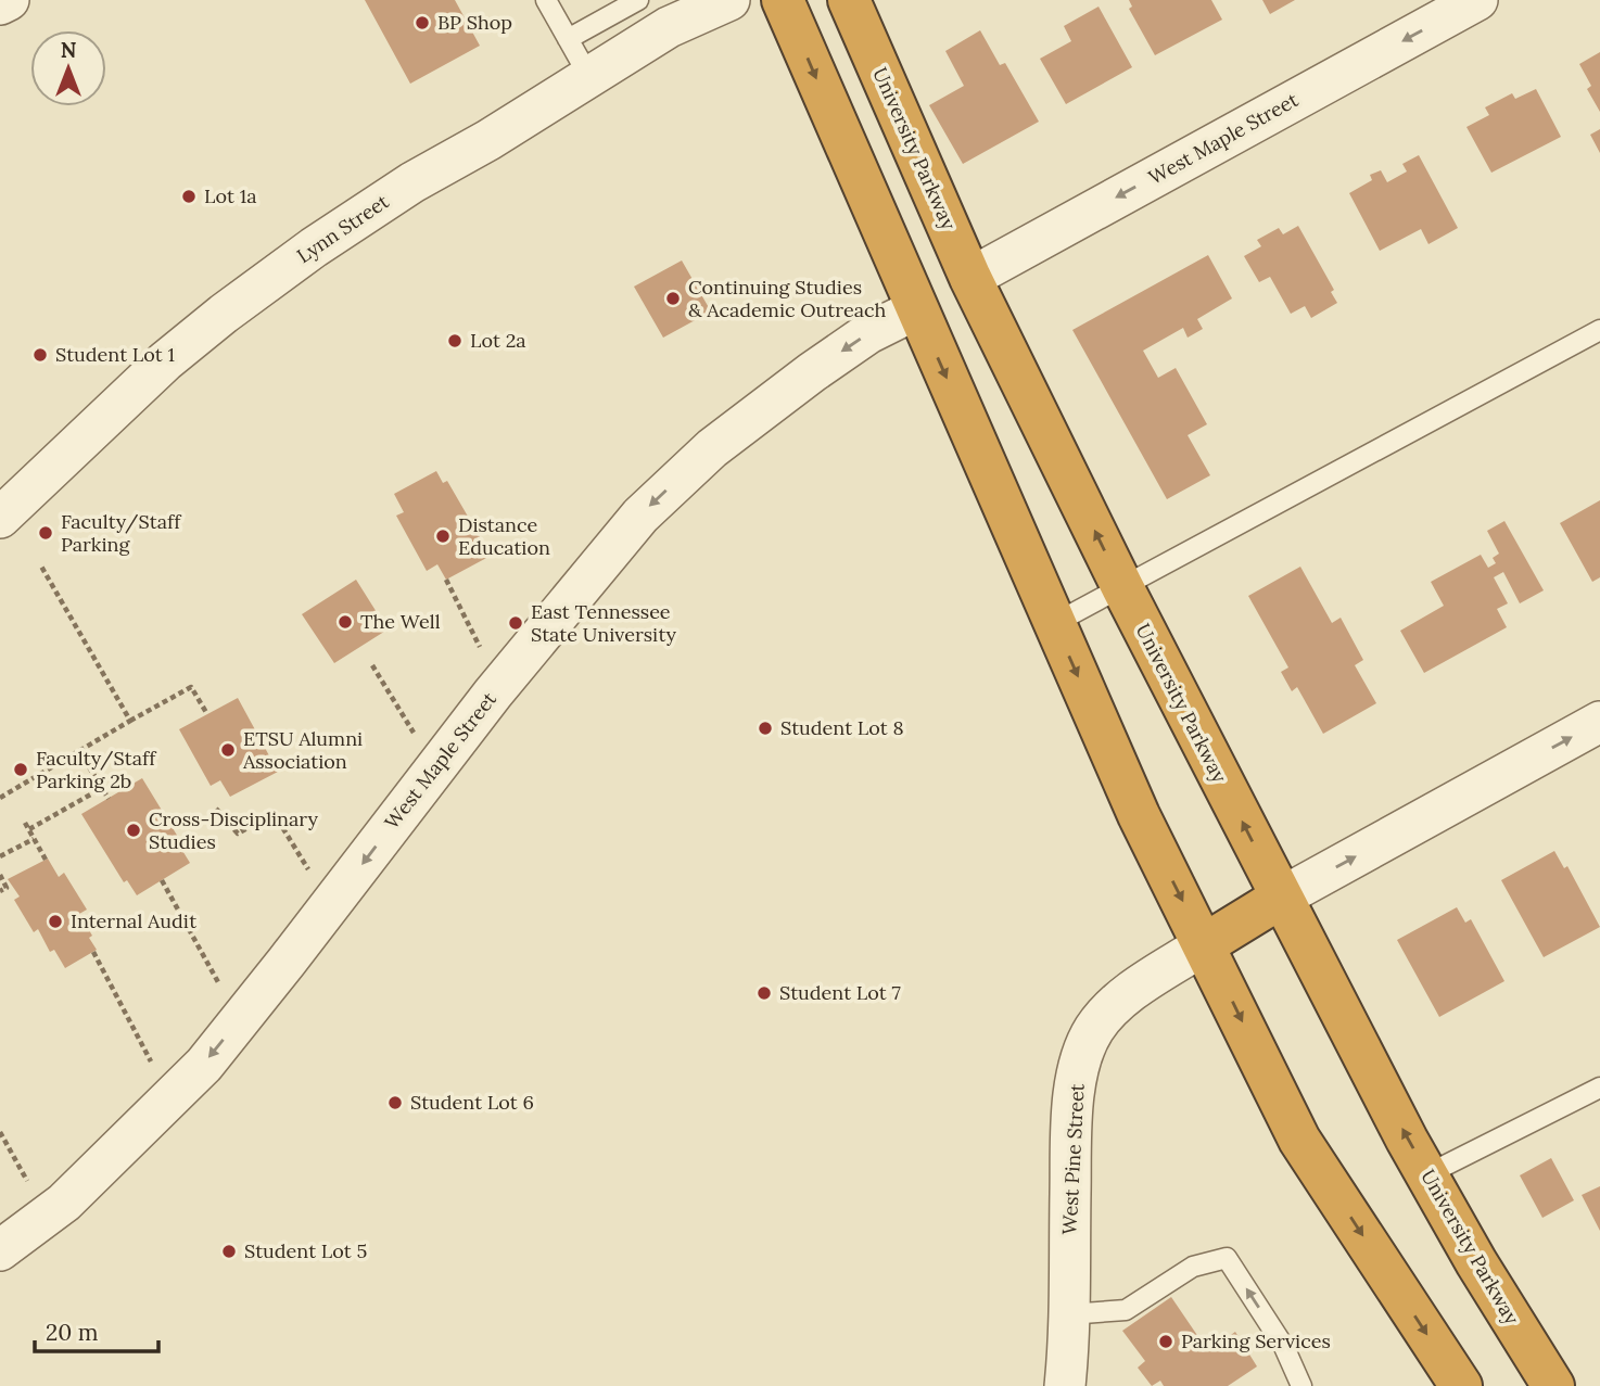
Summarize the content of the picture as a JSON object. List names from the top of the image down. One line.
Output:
{"streets":{"highway":["University Parkway"],"street":["West Maple Street","Lynn Street","West Pine Street"]},"crossings":[["West Maple Street","University Parkway"]],"one_way":["West Maple Street"],"places":["BP Shop","Lot 1a","Continuing Studies & Academic Outreach","Lot 2a","Student Lot 1","Faculty/Staff Parking","Distance Education","The Well","East Tennessee State University","Student Lot 8","ETSU Alumni Association","Faculty/Staff Parking 2b","Cross-Disciplinary Studies","Internal Audit","Student Lot 7","Student Lot 6","Student Lot 5","Parking Services"],"scale_bar":"20 m","north":"top"}
